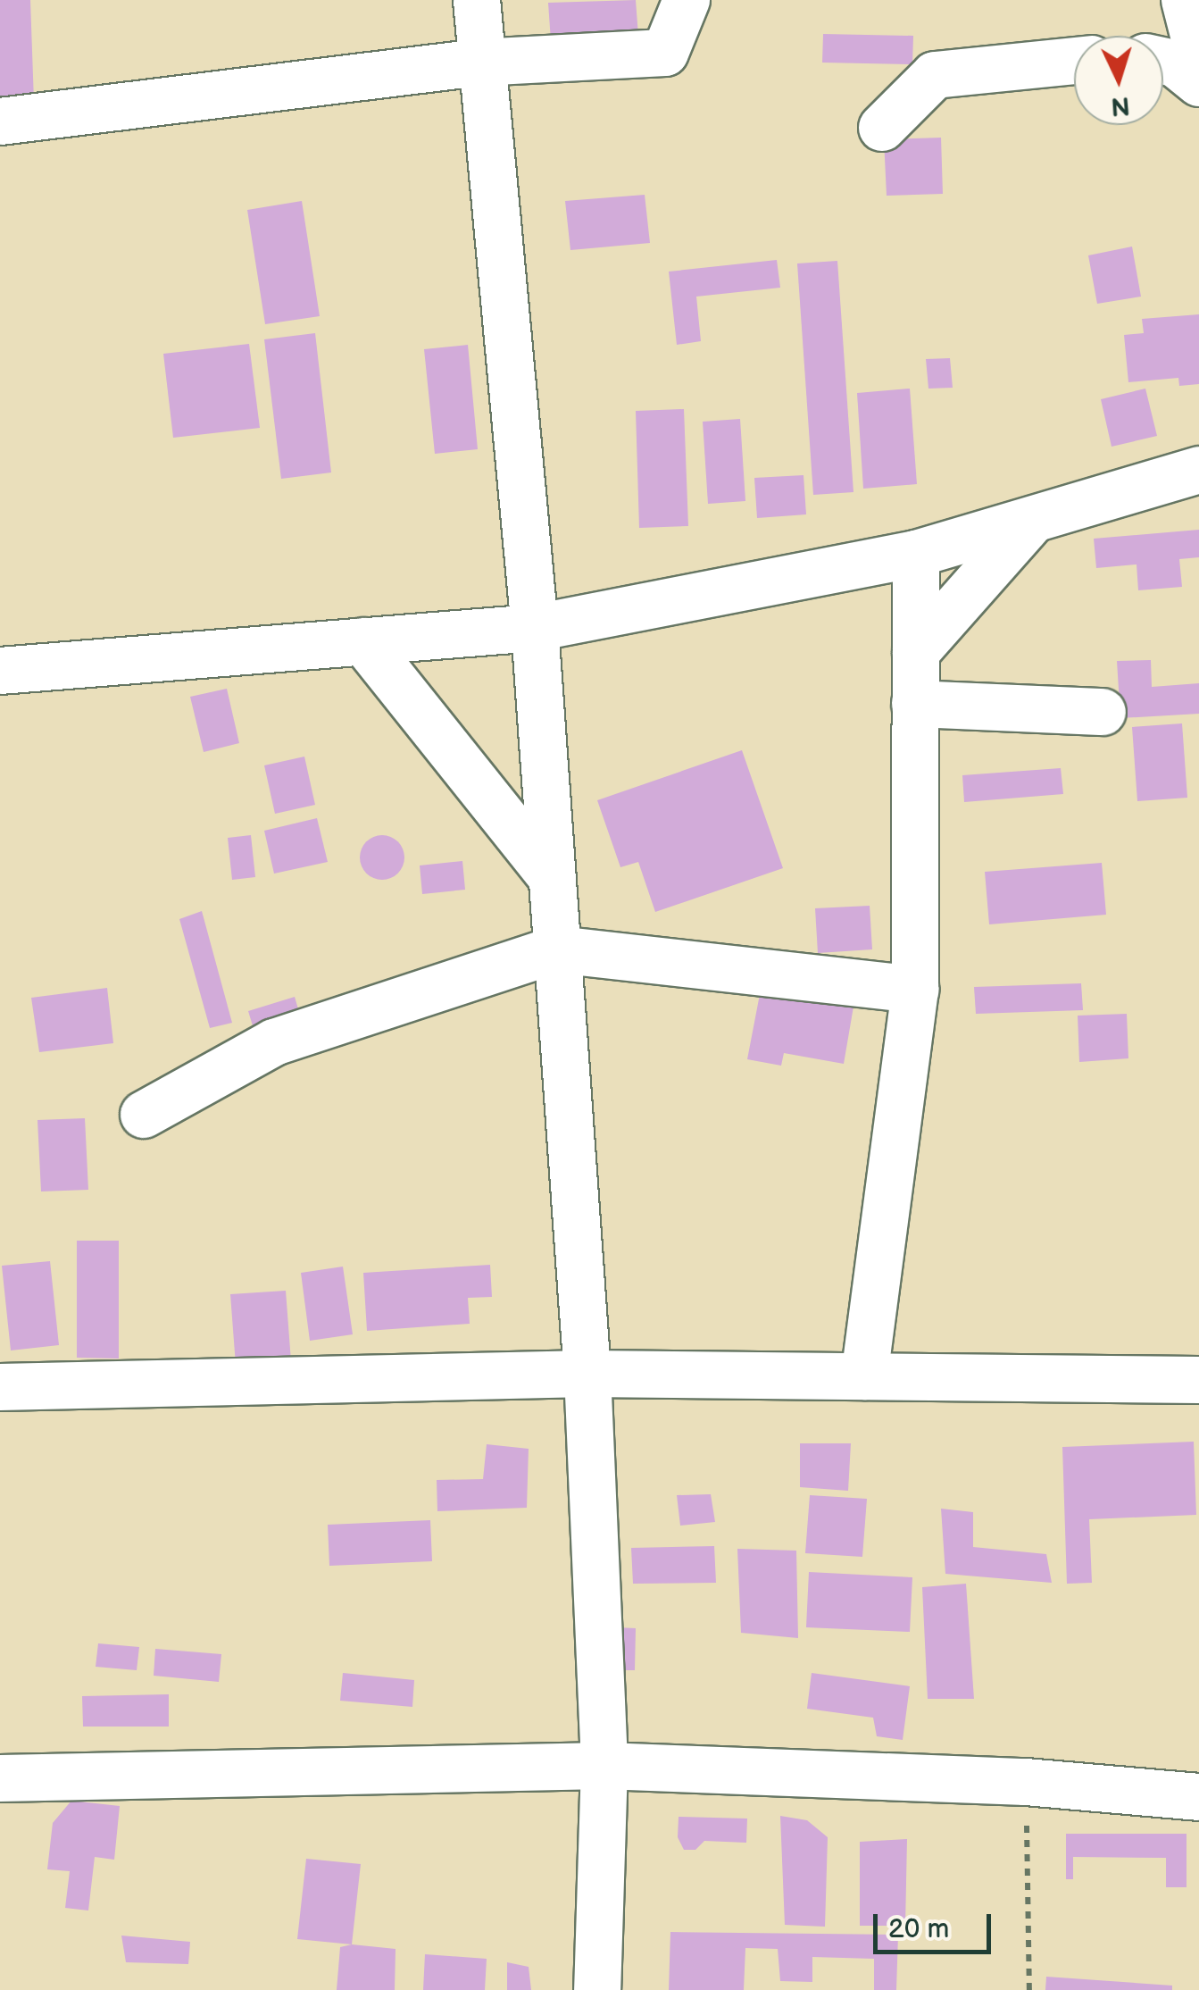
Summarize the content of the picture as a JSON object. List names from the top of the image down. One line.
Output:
{"scale_bar":"20 m","north":"bottom"}
